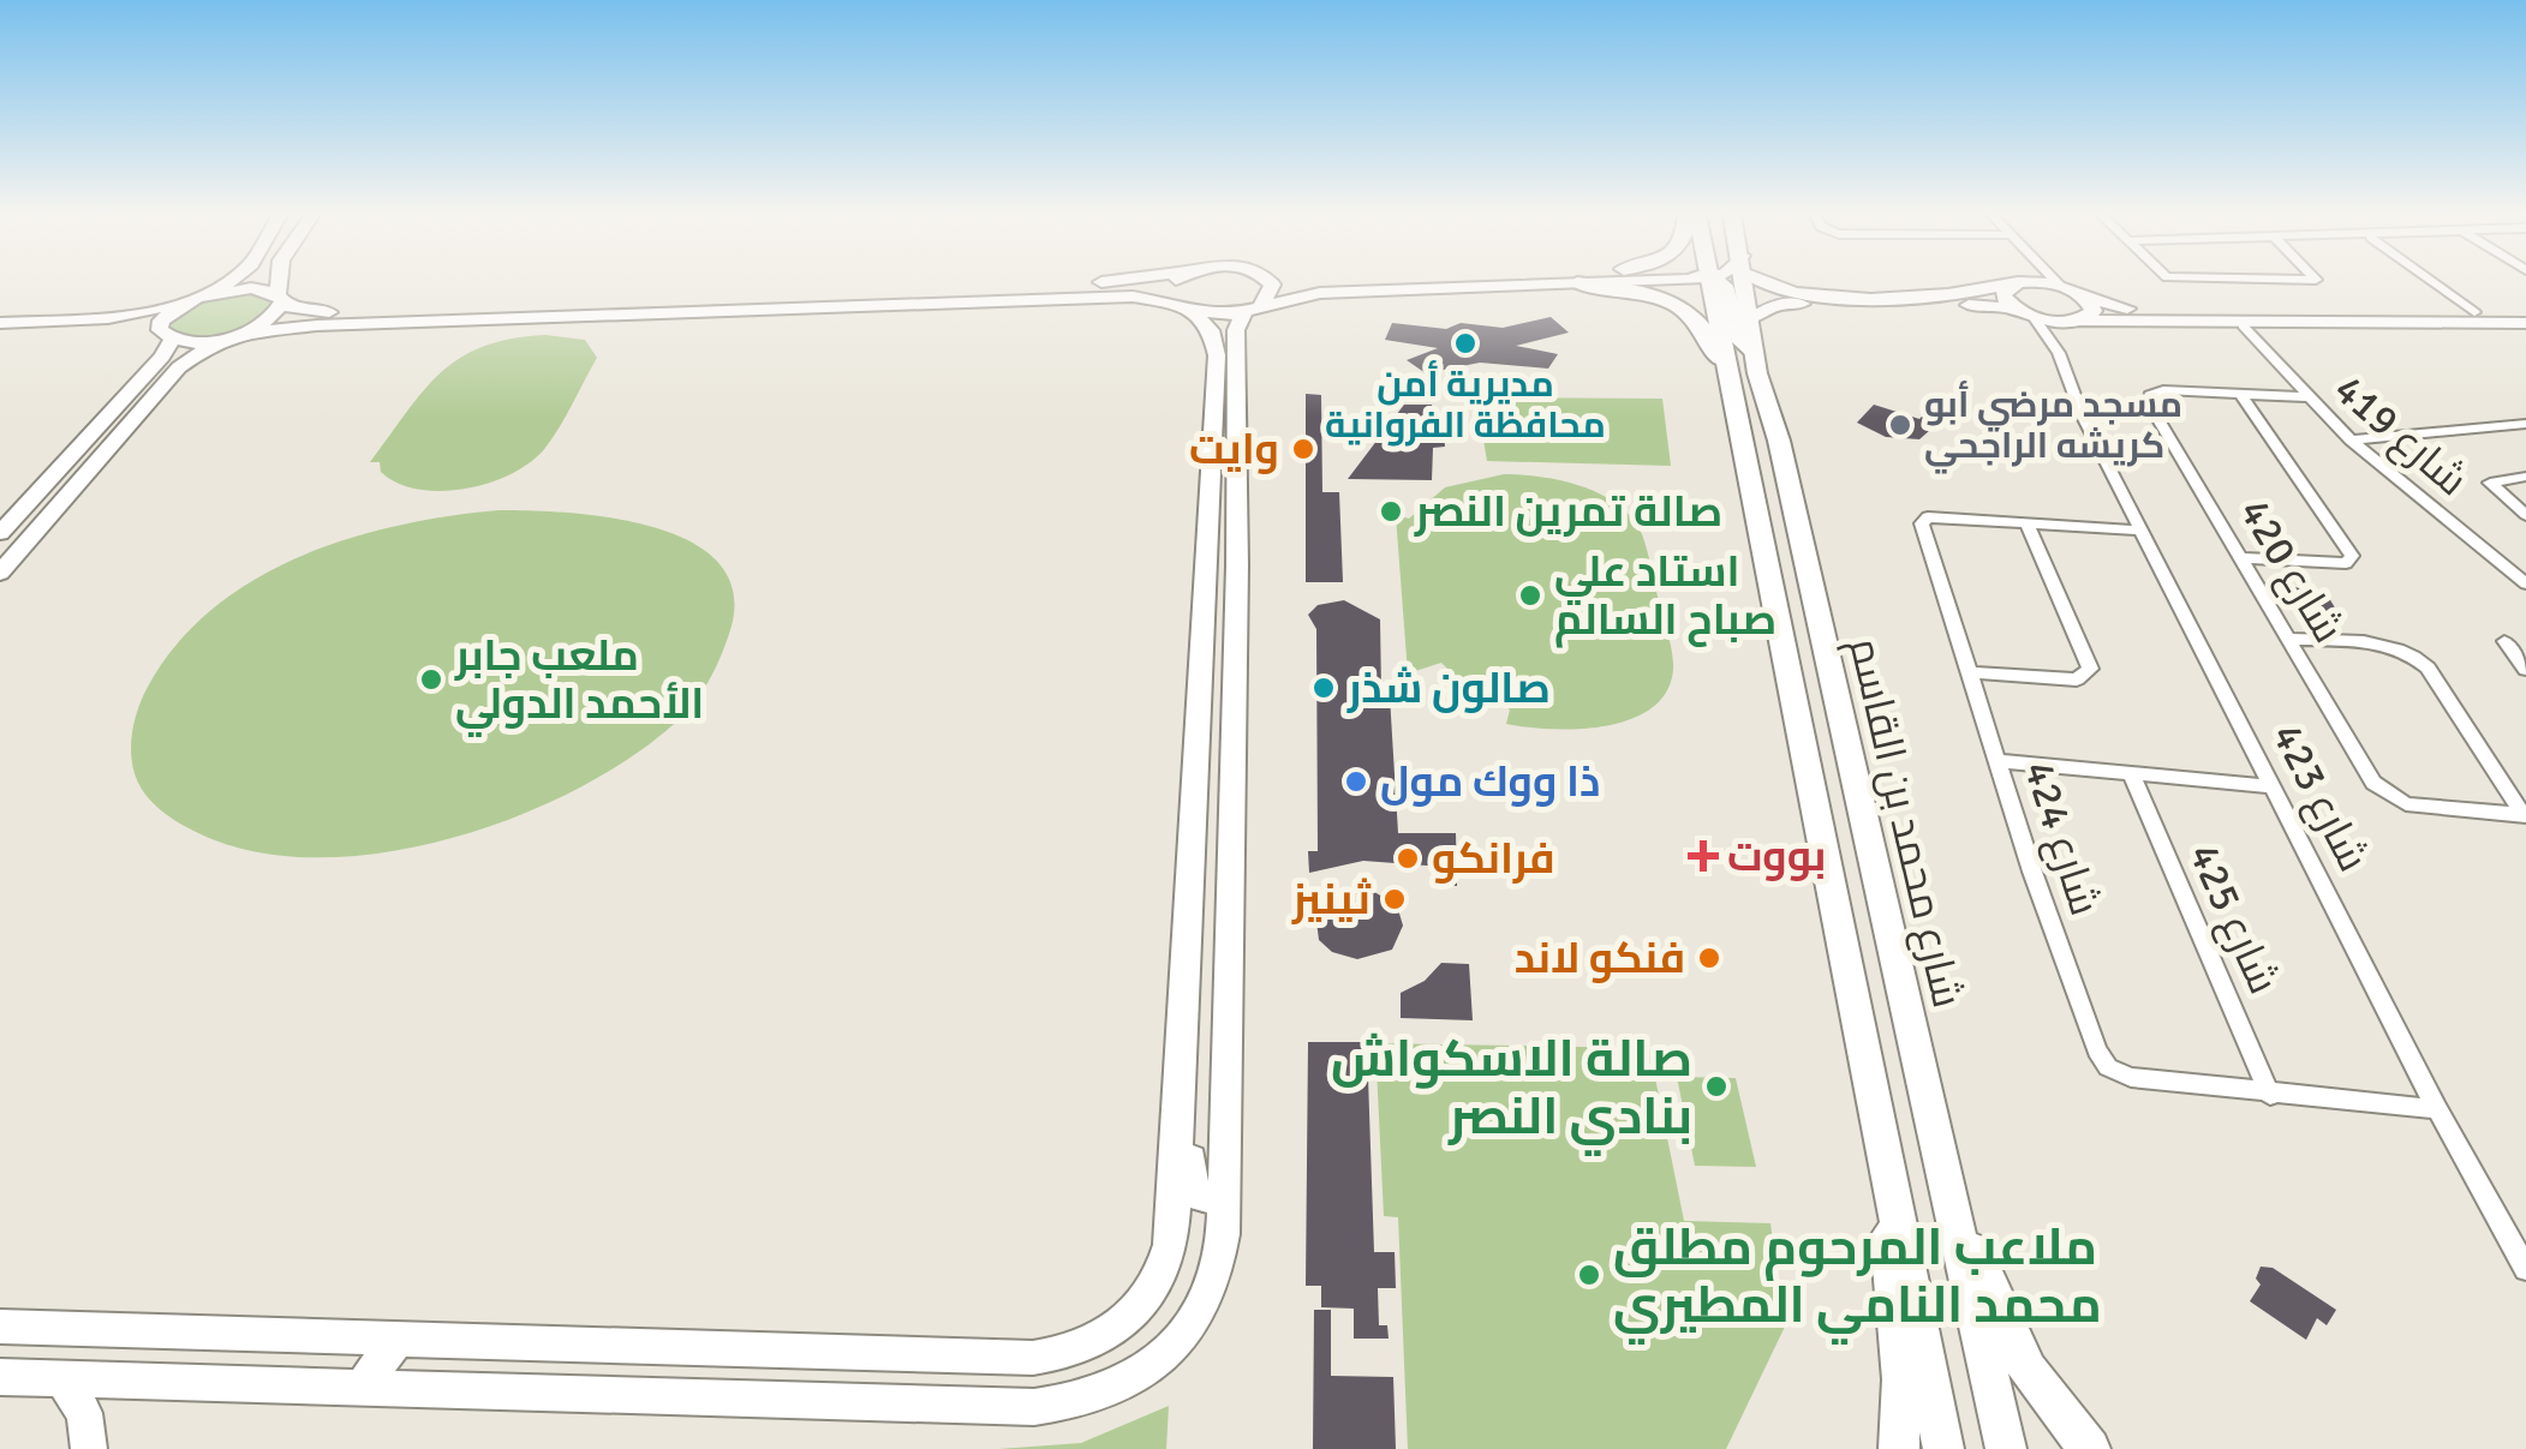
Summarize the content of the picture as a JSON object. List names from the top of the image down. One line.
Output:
{"streets":{"main road":["شارع محمد بن القاسم"],"street":["شارع 419","شارع 420","شارع 423","شارع 424","شارع 425"]},"crossings":[["شارع 419","شارع 420"],["شارع 423","شارع 424"],["شارع 424","شارع 425"]],"places":{"other":["مديرية أمن محافظة الفروانية","مسجد مرضي أبو كريشه الراجحي","وايت","صالة تمرين النصر","استاد علي صباح السالم","ملعب جابر الأحمد الدولي","صالون شذر","ذا ووك مول","فرانكو","ثينيز","فنكو لاند","صالة الاسكواش بنادي النصر","ملاعب المرحوم مطلق محمد النامي المطيري"],"health":["بووت"]}}
